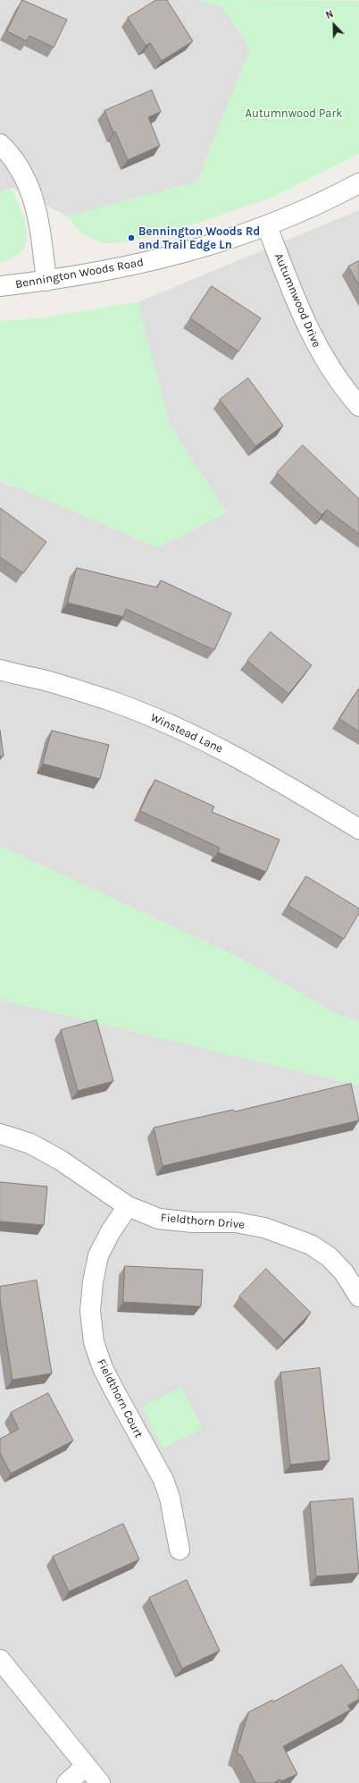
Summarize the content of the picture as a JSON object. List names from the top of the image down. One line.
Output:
{"streets":{"street":["Bennington Woods Road","Autumnwood Drive","Winstead Lane","Fieldthorn Drive","Fieldthorn Court"]},"crossings":[["Bennington Woods Road","Autumnwood Drive"],["Fieldthorn Drive","Fieldthorn Court"]],"parks":["Autumnwood Park"],"places":["Bennington Woods Rd and Trail Edge Ln"],"north":"top left"}
